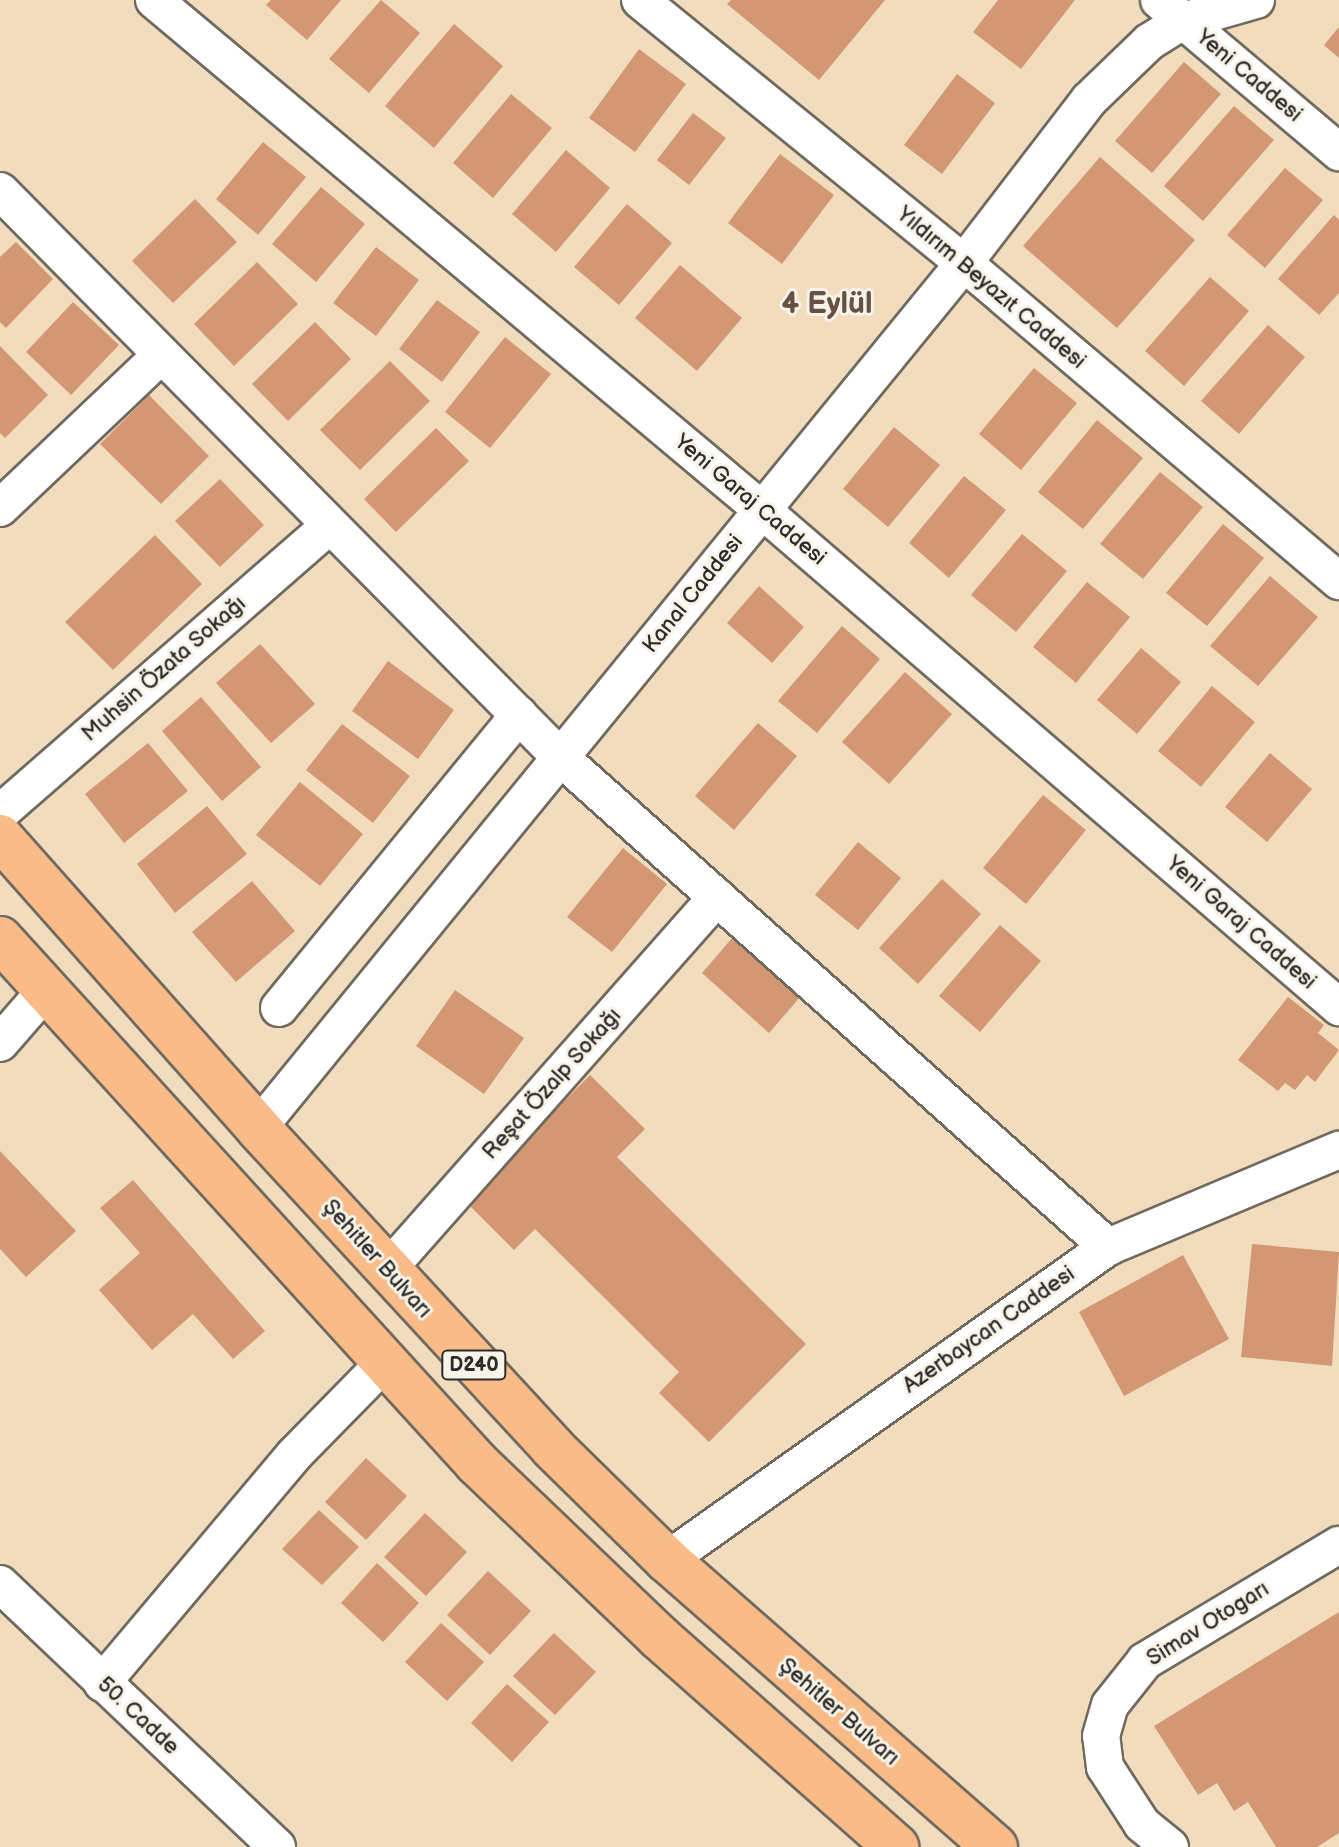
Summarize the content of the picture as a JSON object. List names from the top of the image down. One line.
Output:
{"streets":{"main road":["Şehitler Bulvarı","D240"],"street":["Yeni Caddesi","Yıldırım Beyazıt Caddesi","Yeni Garaj Caddesi","Kanal Caddesi","Muhsin Özata Sokağı","Reşat Özalp Sokağı","Azerbaycan Caddesi","Simav Otogarı","50. Cadde"]},"crossings":[["Yeni Caddesi","Kanal Caddesi"],["Yıldırım Beyazıt Caddesi","Kanal Caddesi"],["Yeni Garaj Caddesi","Kanal Caddesi"],["Kanal Caddesi","Şehitler Bulvarı"],["Reşat Özalp Sokağı","Şehitler Bulvarı"],["Şehitler Bulvarı","Azerbaycan Caddesi"]],"districts":["4 Eylül"]}
